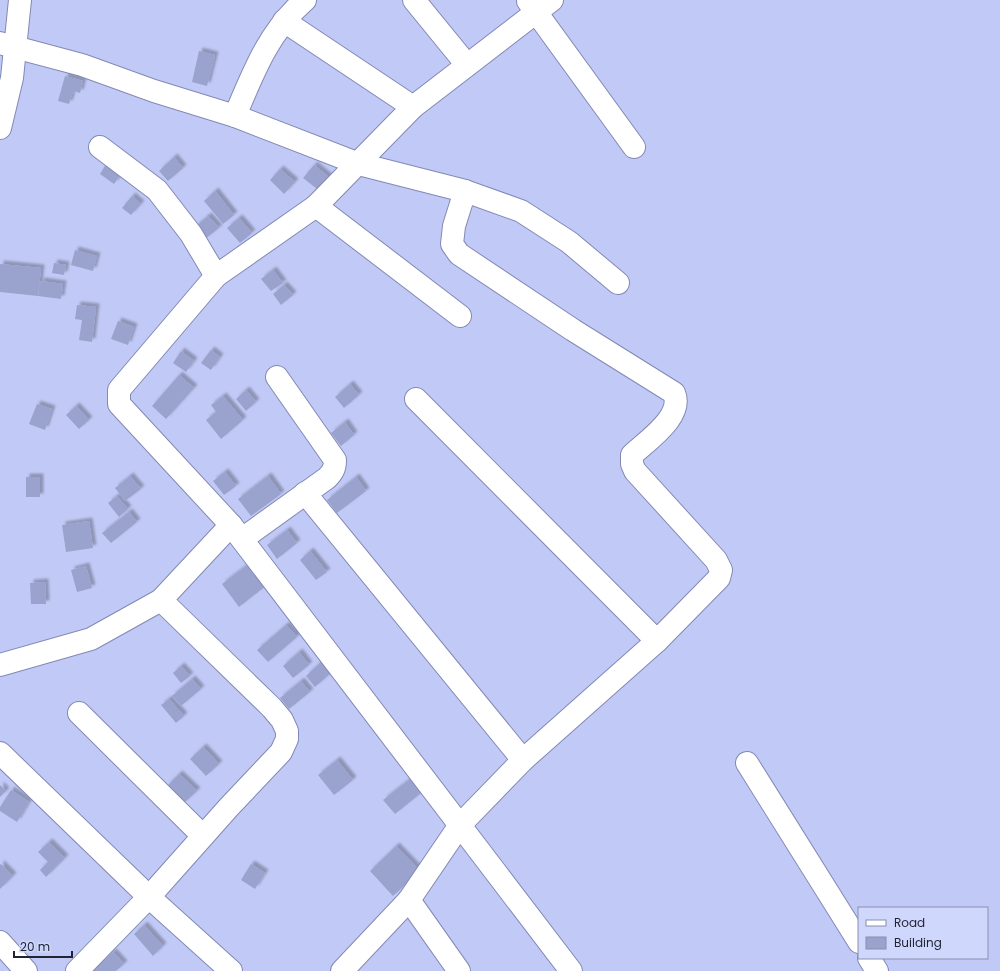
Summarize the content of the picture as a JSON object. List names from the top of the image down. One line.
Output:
{"legend":["Road","Building"],"scale_bar":"20 m"}
